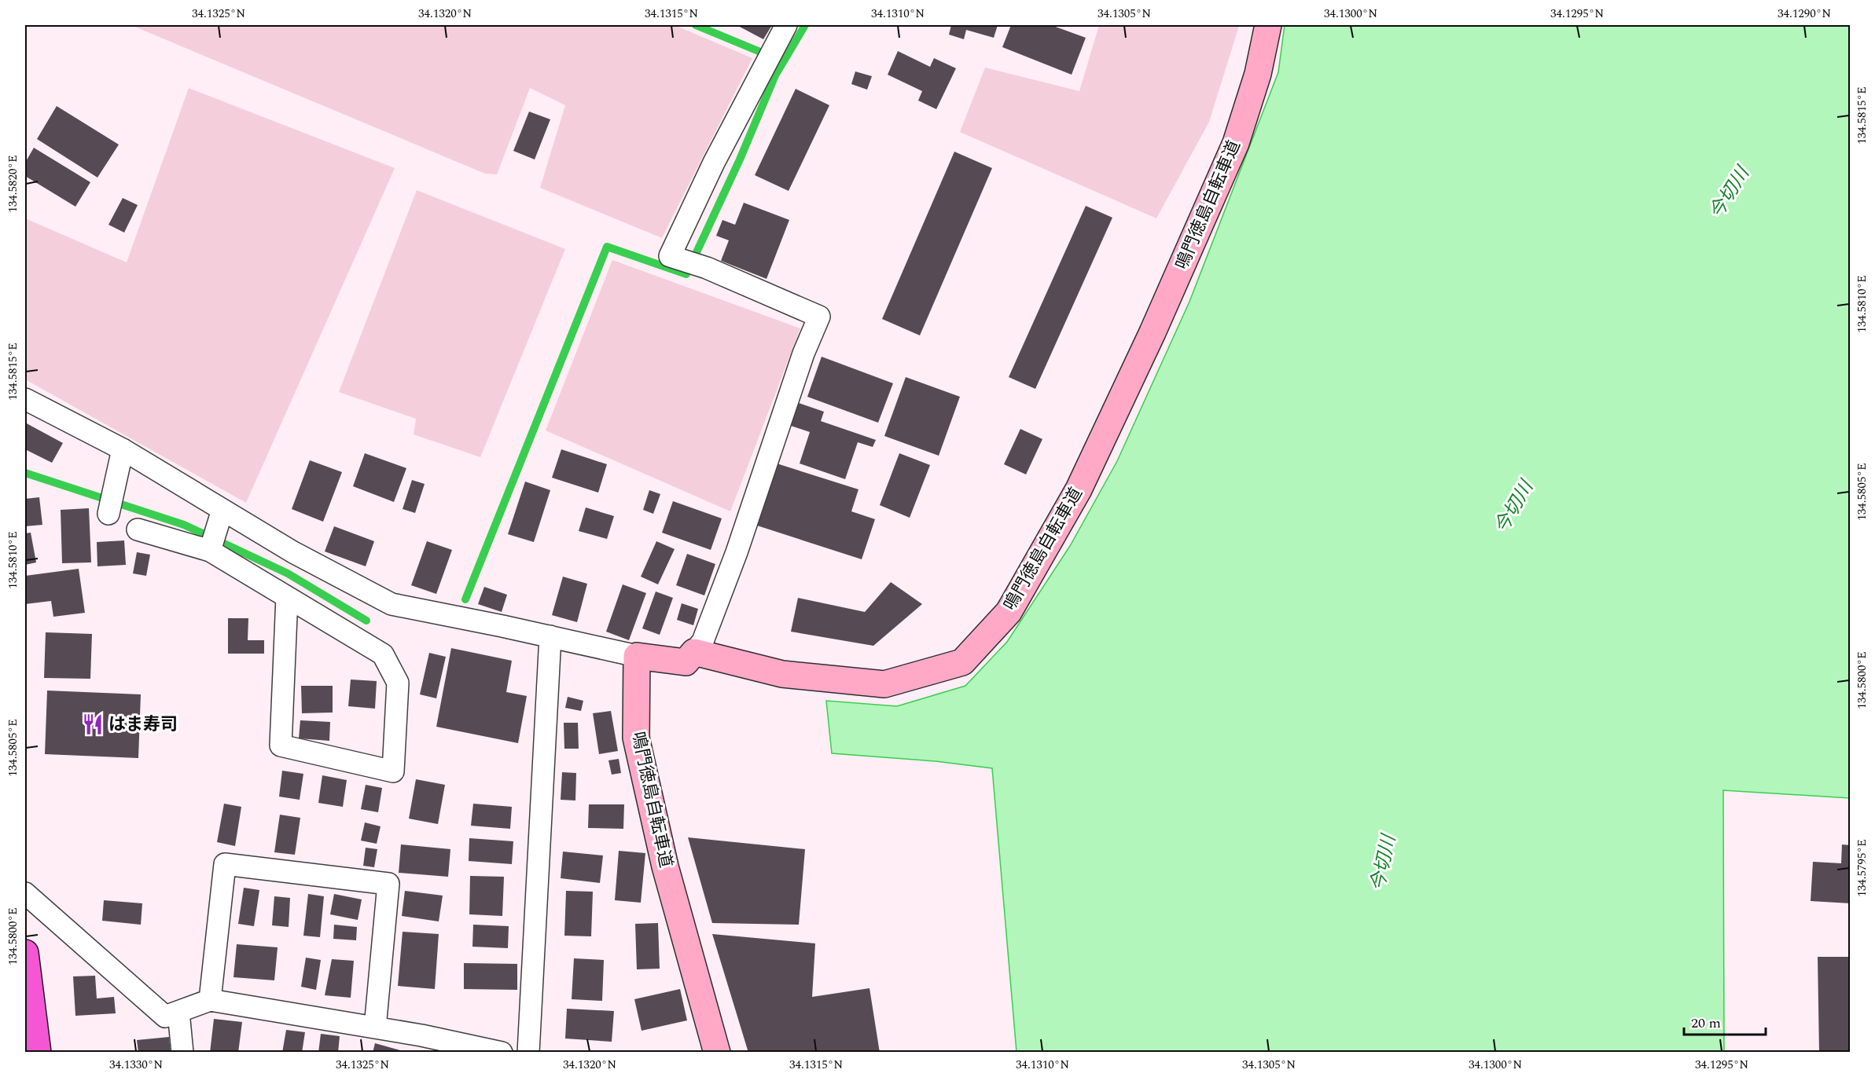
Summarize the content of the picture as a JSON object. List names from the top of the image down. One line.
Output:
{"streets":{"main road":["鳴門徳島自転車道"]},"water":["今切川"],"places":{"restaurant":["はま寿司"]},"scale_bar":"20 m","coordinates":["34.1325°N","34.1320°N","34.1315°N","34.1310°N","34.1305°N","34.1300°N","34.1295°N","34.1290°N","134.5815°E","134.5820°E","134.5810°E","134.5805°E","134.5800°E","134.5795°E","34.1330°N"]}
